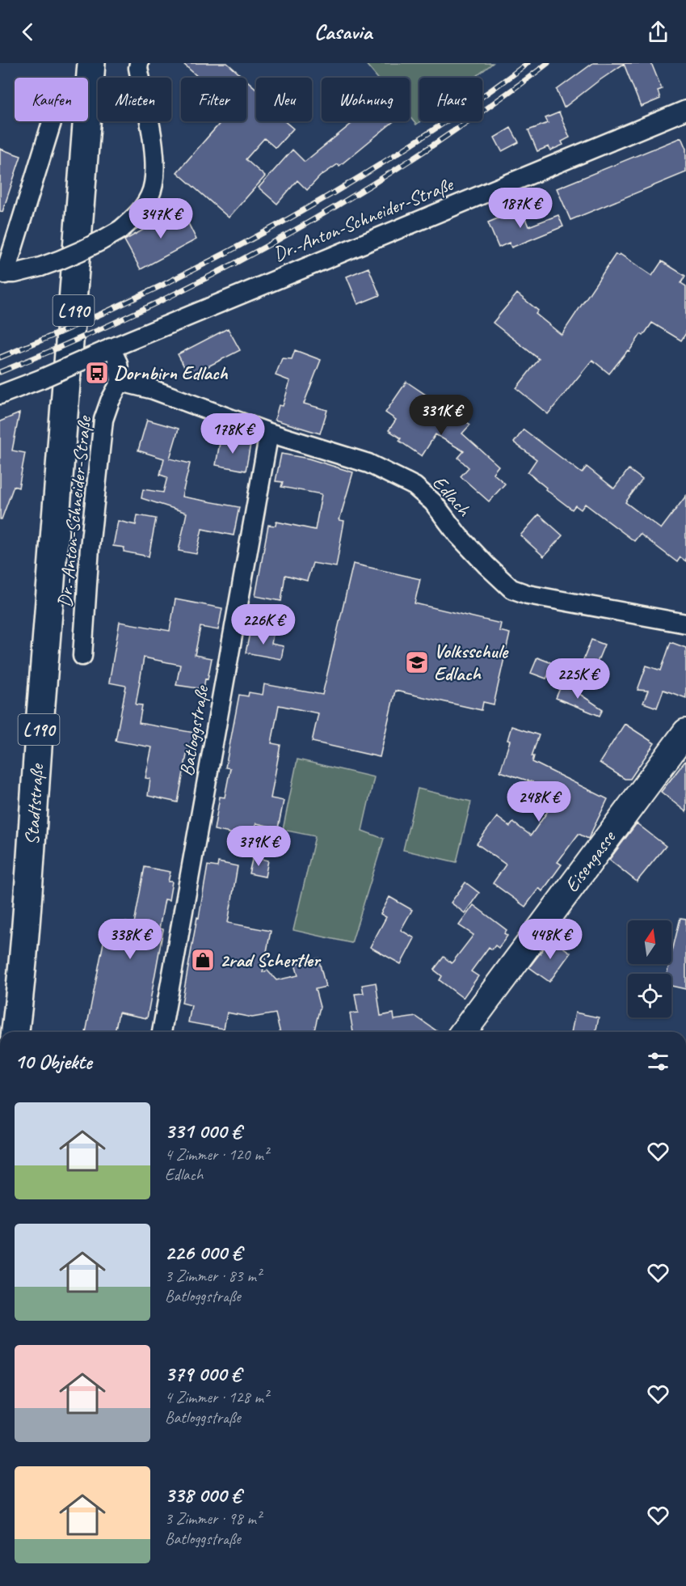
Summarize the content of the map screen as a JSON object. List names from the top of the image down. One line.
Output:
{"streets":{"main road":["L190","Stadtstraße","Eisengasse"],"street":["Dr.-Anton-Schneider-Straße","Edlach","Batloggstraße"]},"crossings":[["Dr.-Anton-Schneider-Straße","Edlach"],["Edlach","Batloggstraße"]],"places":{"bus stop":["Dornbirn Edlach"],"school or university":["Volksschule Edlach"],"shop":["2rad Schertler"]},"north":"top","page":{"header":"Casavia","chip":["Kaufen","Mieten","Filter","Neu","Wohnung","Haus"],"price":["187K €","347K €","331K €","178K €","226K €","225K €","248K €","379K €","338K €","448K €"],"heading":"10 Objekte","list":[{"name":"331 000 €","note":"4 Zimmer · 120 m² · Edlach"},{"name":"226 000 €","note":"3 Zimmer · 83 m² · Batloggstraße"},{"name":"379 000 €","note":"4 Zimmer · 128 m² · Batloggstraße"},{"name":"338 000 €","note":"3 Zimmer · 98 m² · Batloggstraße"}]}}
